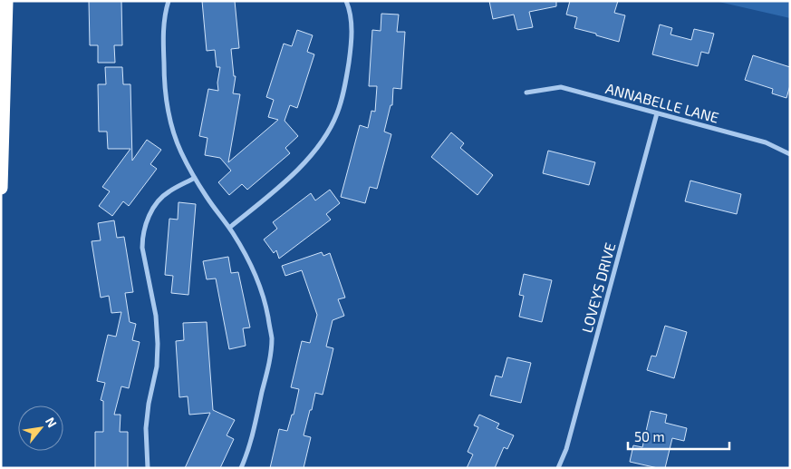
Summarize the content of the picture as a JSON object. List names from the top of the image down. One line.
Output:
{"streets":{"street":["ANNABELLE LANE","LOVEYS DRIVE"]},"crossings":[["ANNABELLE LANE","LOVEYS DRIVE"]],"scale_bar":"50 m","north":"top right"}
